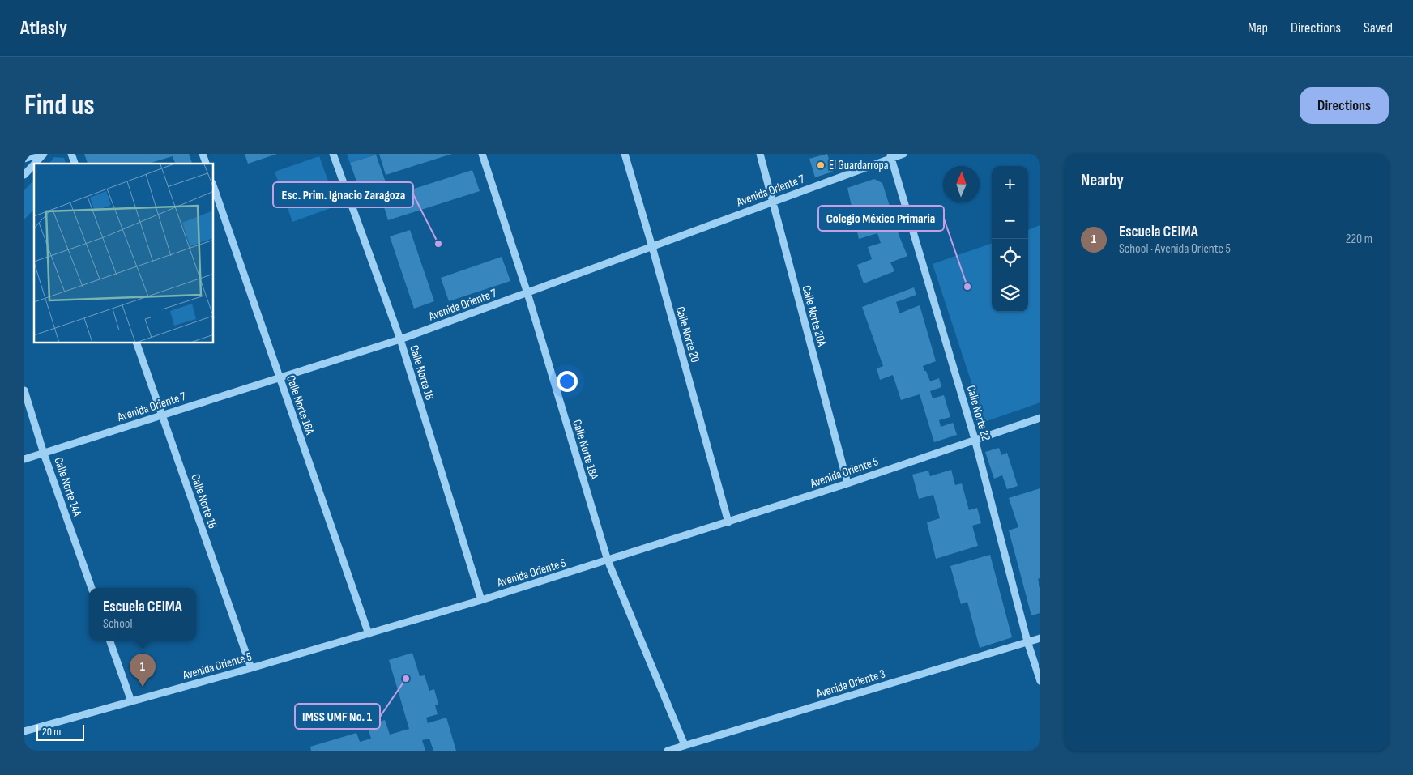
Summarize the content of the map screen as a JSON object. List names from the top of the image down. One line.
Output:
{"streets":{"street":["Avenida Oriente 7","Calle Norte 20A","Calle Norte 20","Calle Norte 18","Calle Norte 16A","Calle Norte 22","Calle Norte 18A","Avenida Oriente 5","Calle Norte 14A","Calle Norte 16","Avenida Oriente 3"]},"crossings":[["Avenida Oriente 7","Calle Norte 20A"],["Avenida Oriente 7","Calle Norte 20"],["Avenida Oriente 7","Calle Norte 18"],["Avenida Oriente 7","Calle Norte 16A"],["Avenida Oriente 7","Calle Norte 22"],["Avenida Oriente 7","Calle Norte 18A"],["Avenida Oriente 7","Calle Norte 14A"],["Avenida Oriente 7","Calle Norte 16"],["Calle Norte 20A","Avenida Oriente 5"],["Calle Norte 20","Avenida Oriente 5"],["Calle Norte 18","Avenida Oriente 5"],["Calle Norte 16A","Avenida Oriente 5"],["Calle Norte 22","Avenida Oriente 5"],["Calle Norte 22","Avenida Oriente 3"],["Calle Norte 18A","Avenida Oriente 5"],["Calle Norte 18A","Avenida Oriente 3"],["Avenida Oriente 5","Calle Norte 16"]],"places":["El Guardarropa","Esc. Prim. Ignacio Zaragoza","Colegio México Primaria","IMSS UMF No. 1"],"scale_bar":"20 m","north":"top","page":{"header":"Atlasly","nav":["Map","Directions","Saved"],"buttons":"Directions","title":"Find us","heading":"Nearby","map_buttons":["+","−"],"list":[{"mark":"1","name":"Escuela CEIMA","note":"School · Avenida Oriente 5","value":"220 m"}],"popup":["Escuela CEIMA","School"],"pins":"1","scale":"20 m"}}
